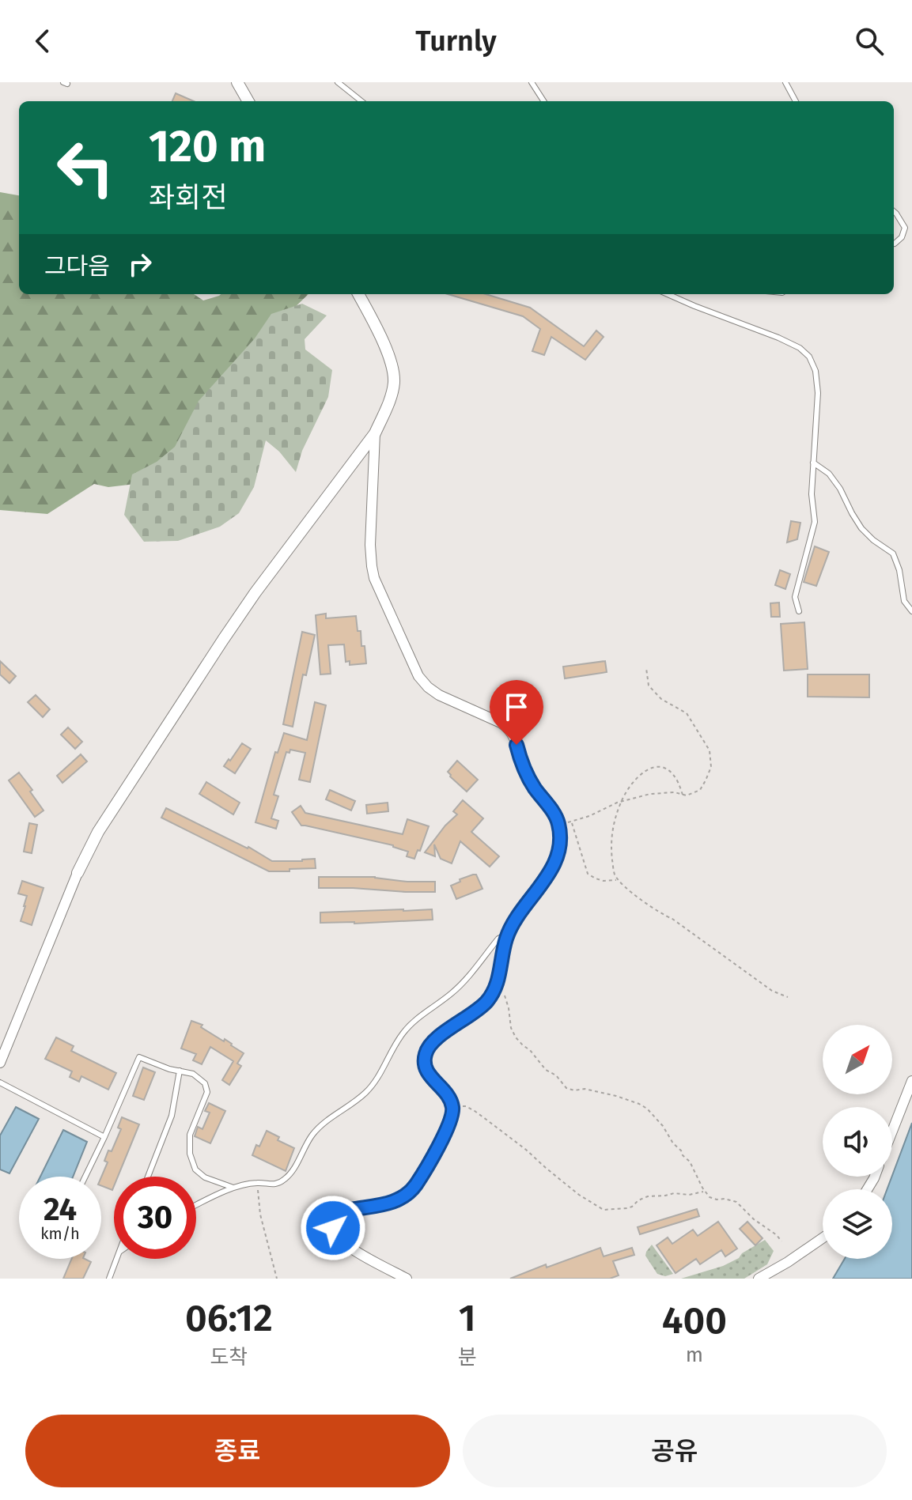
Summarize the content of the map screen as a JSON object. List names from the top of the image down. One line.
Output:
{"north":"top right","page":{"header":"Turnly","turn":["120 m","좌회전"],"then":"그다음","speed":"24 km/h","limit":"30","eta":["06:12","도착","1","분","400","m"],"buttons":["종료","공유"]}}
